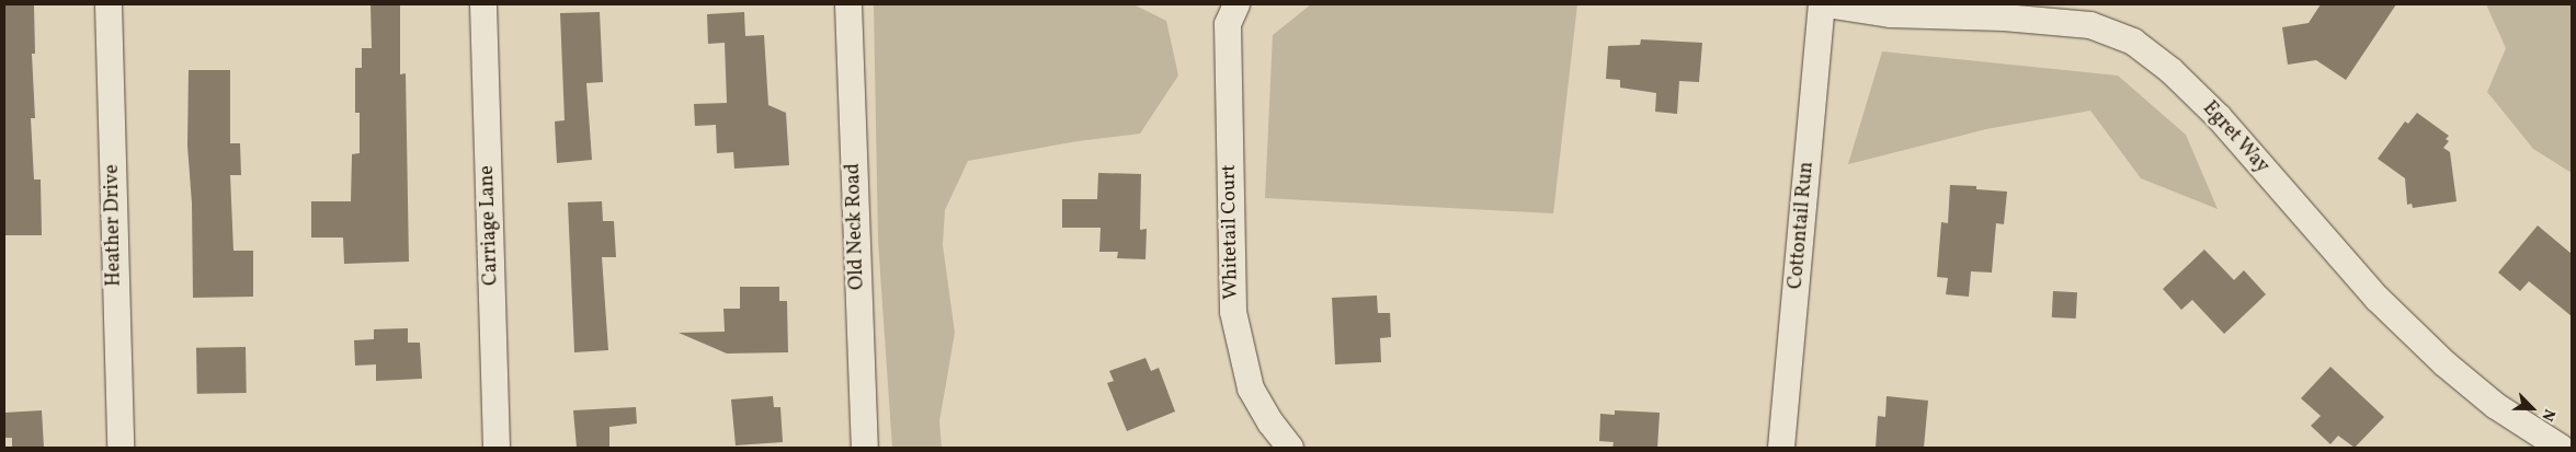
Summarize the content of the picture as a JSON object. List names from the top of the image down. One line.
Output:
{"streets":{"street":["Egret Way","Heather Drive","Carriage Lane","Cottontail Run","Old Neck Road","Whitetail Court"]},"crossings":[["Egret Way","Cottontail Run"]],"north":"bottom right"}
